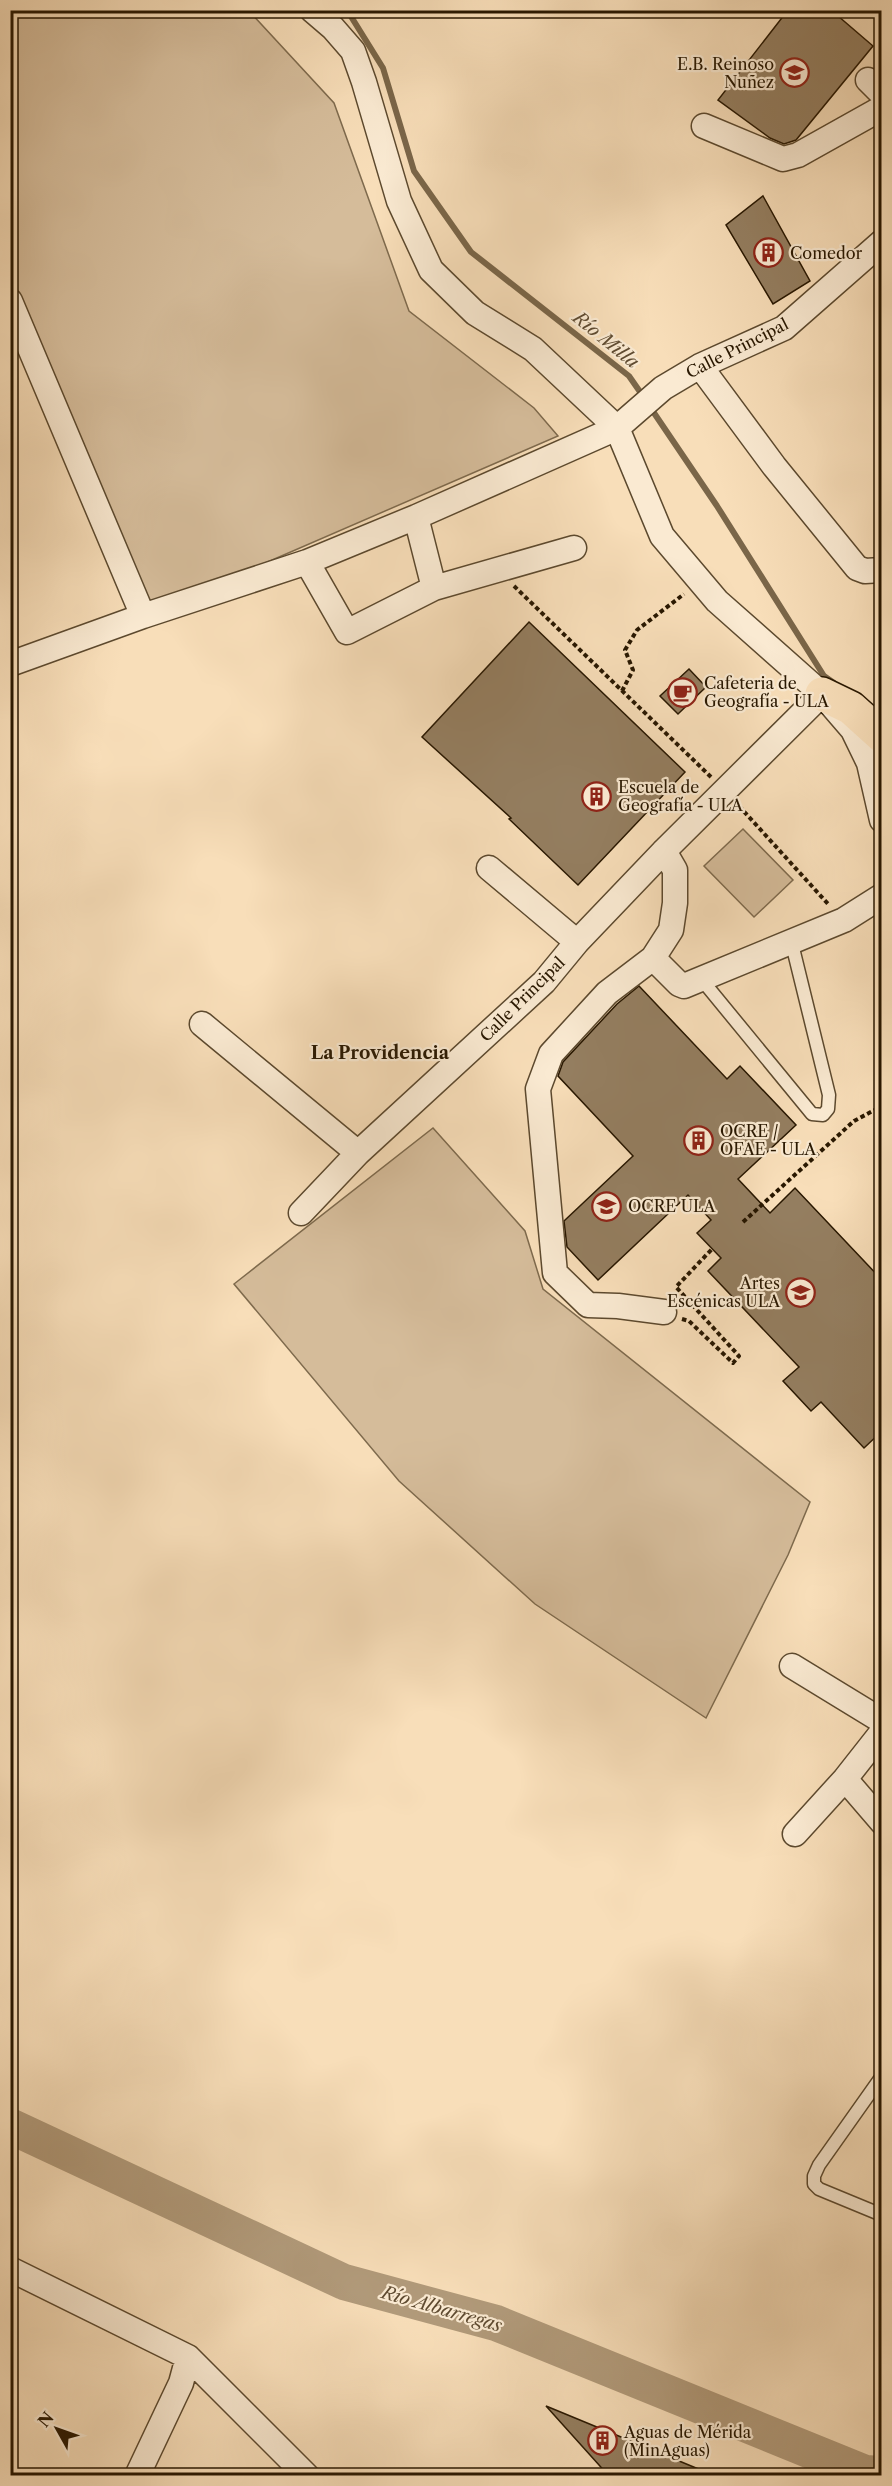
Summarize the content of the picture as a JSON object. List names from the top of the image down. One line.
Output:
{"streets":{"street":["Calle Principal"]},"districts":["La Providencia"],"water":["Río Milla","Río Albarregas"],"places":{"school or university":["E.B. Reinoso Nuñez","OCRE ULA","Artes Escénicas ULA"],"building":["Comedor","Escuela de Geografía - ULA","OCRE / OFAE - ULA","Aguas de Mérida (MinAguas)"],"cafe":["Cafeteria de Geografía - ULA"]},"north":"top left"}
